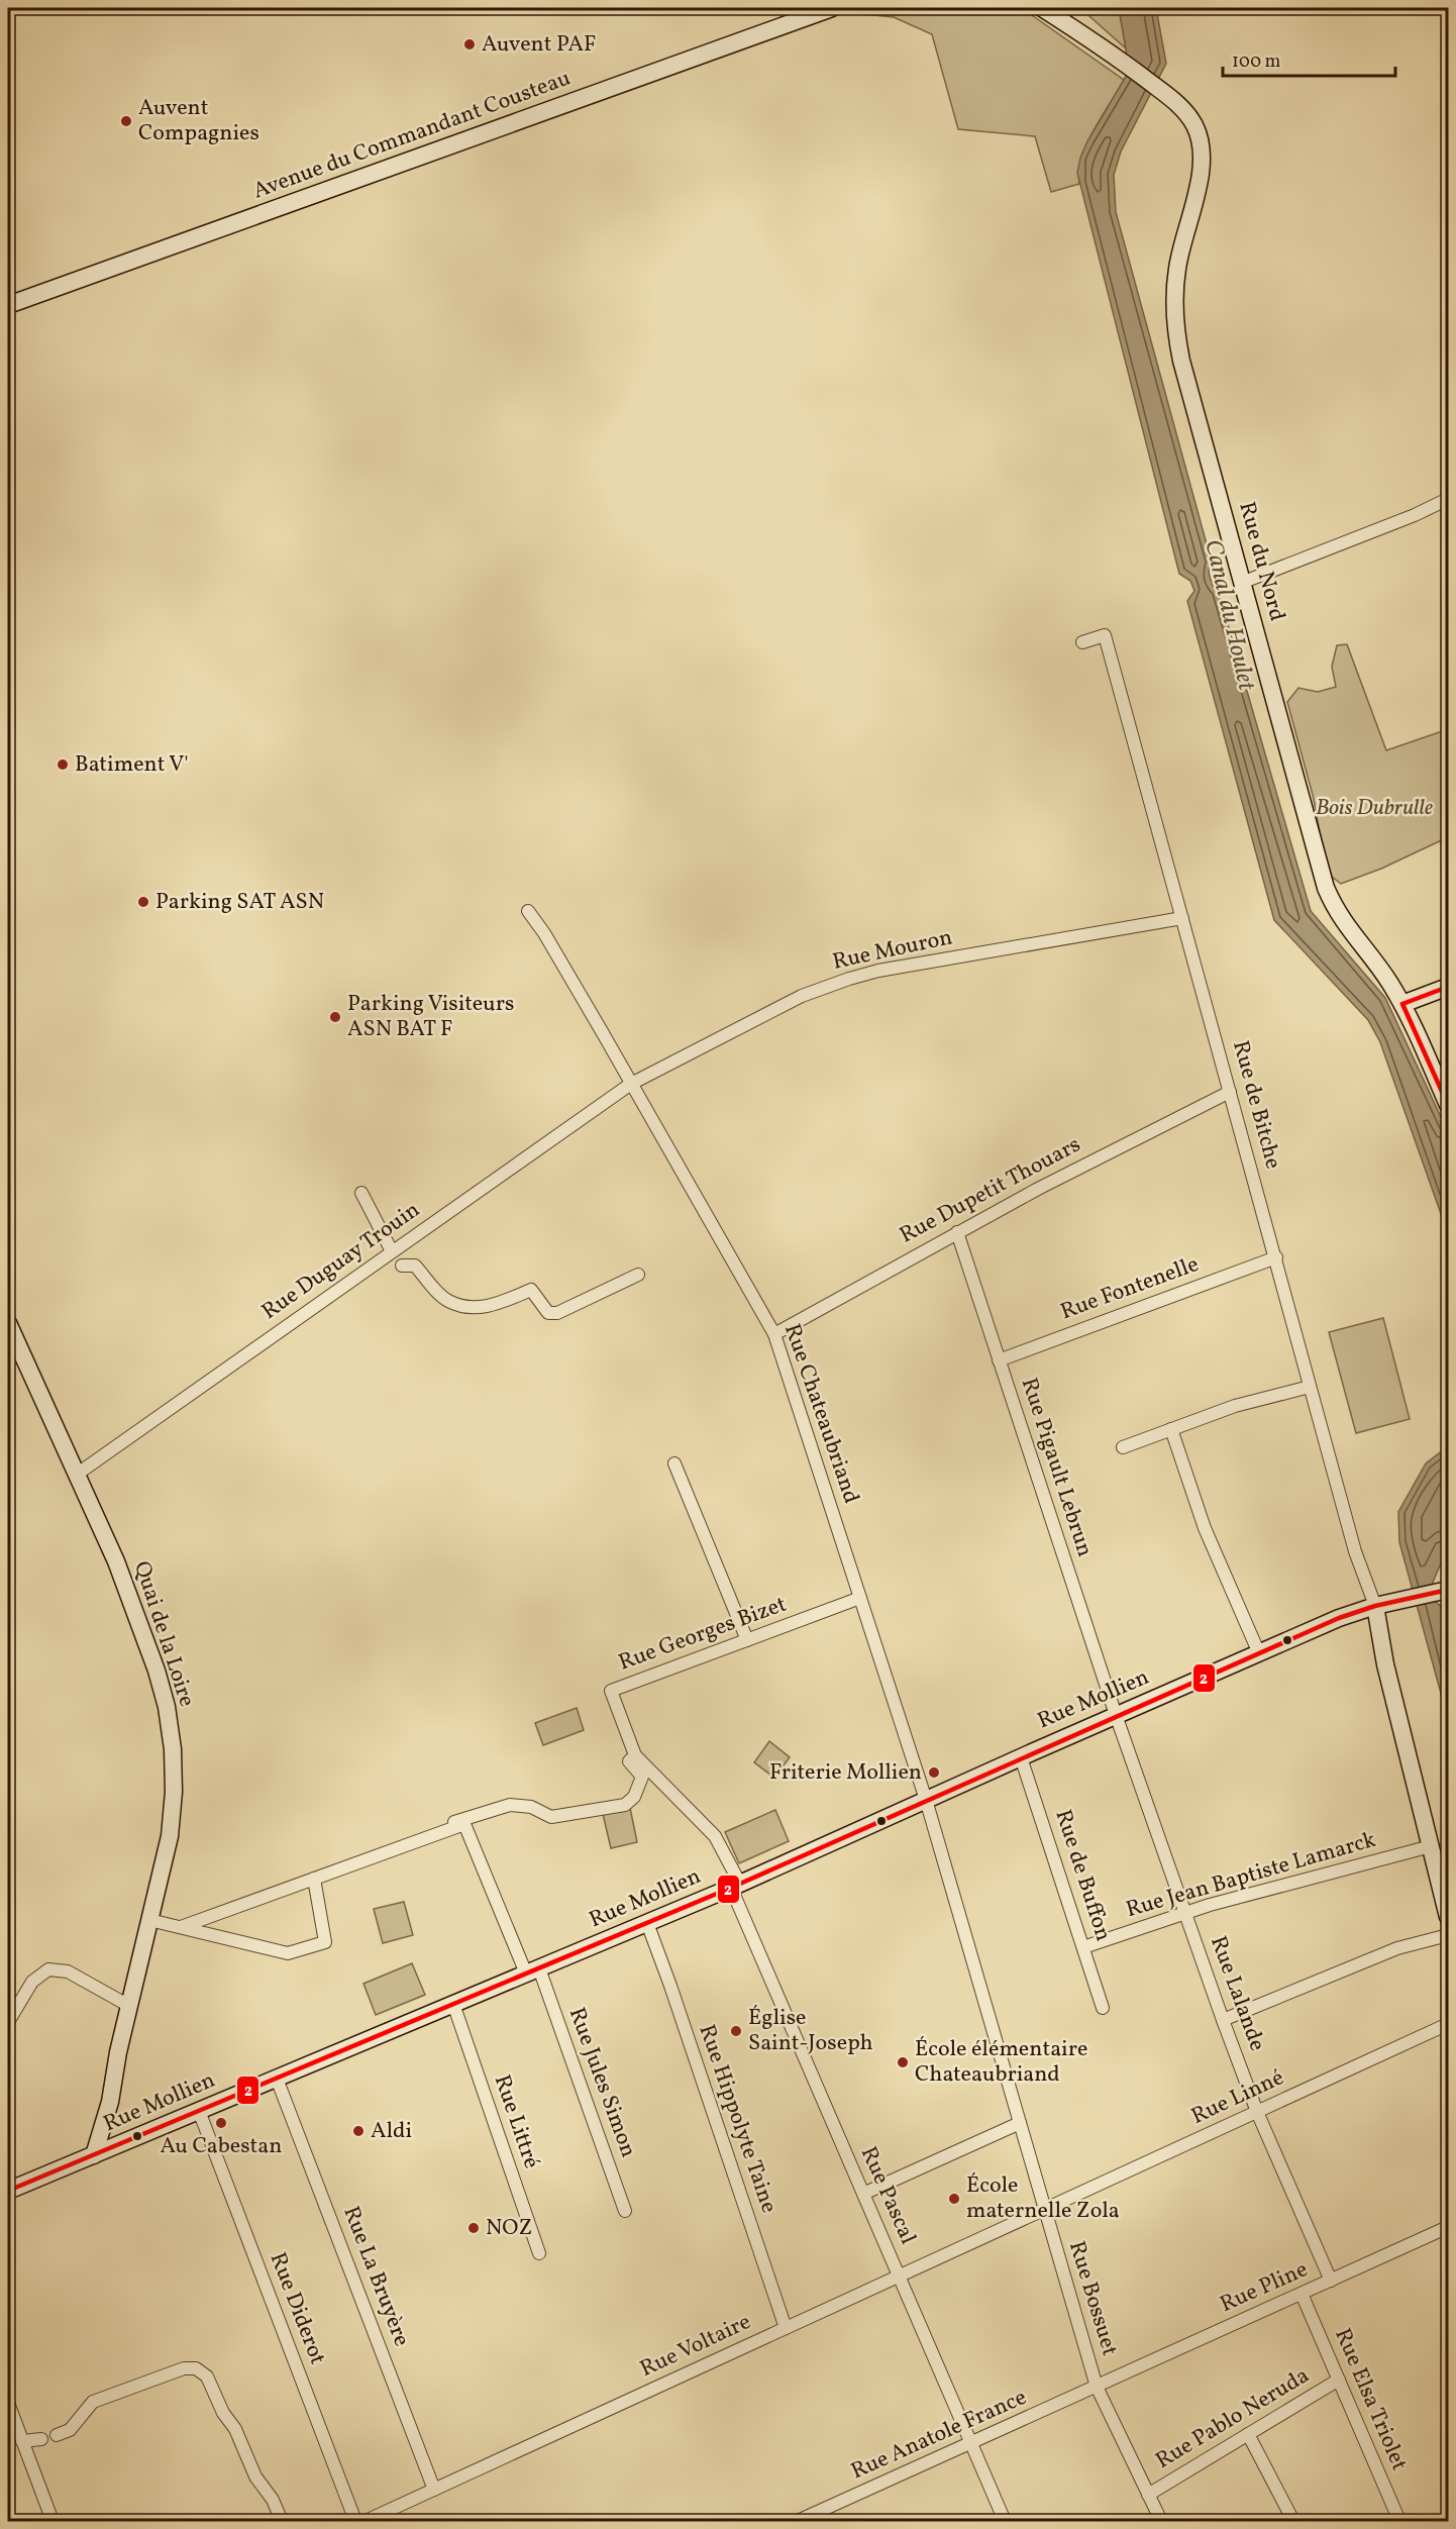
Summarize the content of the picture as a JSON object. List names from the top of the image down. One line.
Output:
{"streets":{"street":["Avenue du Commandant Cousteau","Rue du Nord","Rue Mouron","Rue de Bitche","Rue Dupetit Thouars","Rue Duguay Trouin","Rue Fontenelle","Rue Chateaubriand","Rue Pigault Lebrun","Quai de la Loire","Rue Georges Bizet","Rue Mollien","Rue de Buffon","Rue Jean Baptiste Lamarck","Rue Lalande","Rue Jules Simon","Rue Linné","Rue Hippolyte Taine","Rue Littré","Rue Pascal","Rue La Bruyère","Rue Pline","Rue Bossuet","Rue Diderot","Rue Voltaire","Rue Elsa Triolet","Rue Pablo Neruda","Rue Anatole France"]},"crossings":[["Rue Mouron","Rue de Bitche"],["Rue Mouron","Rue Duguay Trouin"],["Rue Mouron","Rue Chateaubriand"],["Rue de Bitche","Rue Dupetit Thouars"],["Rue de Bitche","Rue Fontenelle"],["Rue de Bitche","Rue Mollien"],["Rue Dupetit Thouars","Rue Chateaubriand"],["Rue Dupetit Thouars","Rue Pigault Lebrun"],["Rue Duguay Trouin","Rue Chateaubriand"],["Rue Duguay Trouin","Quai de la Loire"],["Rue Fontenelle","Rue Pigault Lebrun"],["Rue Chateaubriand","Rue Georges Bizet"],["Rue Chateaubriand","Rue Mollien"],["Rue Chateaubriand","Rue Bossuet"],["Rue Pigault Lebrun","Rue Mollien"],["Rue Pigault Lebrun","Rue Lalande"],["Quai de la Loire","Rue Mollien"],["Rue Georges Bizet","Rue Mollien"],["Rue Georges Bizet","Rue Pascal"],["Rue Mollien","Rue de Buffon"],["Rue Mollien","Rue Lalande"],["Rue Mollien","Rue Jules Simon"],["Rue Mollien","Rue Hippolyte Taine"],["Rue Mollien","Rue Littré"],["Rue Mollien","Rue Pascal"],["Rue Mollien","Rue La Bruyère"],["Rue Mollien","Rue Bossuet"],["Rue Mollien","Rue Diderot"],["Rue de Buffon","Rue Jean Baptiste Lamarck"],["Rue Jean Baptiste Lamarck","Rue Lalande"],["Rue Lalande","Rue Linné"],["Rue Lalande","Rue Pline"],["Rue Linné","Rue Bossuet"],["Rue Linné","Rue Voltaire"],["Rue Hippolyte Taine","Rue Voltaire"],["Rue Pascal","Rue Voltaire"],["Rue Pascal","Rue Anatole France"],["Rue La Bruyère","Rue Voltaire"],["Rue Pline","Rue Bossuet"],["Rue Pline","Rue Elsa Triolet"],["Rue Pline","Rue Anatole France"],["Rue Bossuet","Rue Voltaire"],["Rue Bossuet","Rue Pablo Neruda"],["Rue Bossuet","Rue Anatole France"],["Rue Elsa Triolet","Rue Pablo Neruda"]],"water":["Canal du Houlet"],"parks":["Bois Dubrulle"],"places":["Auvent PAF","Auvent Compagnies","Batiment V'","Parking SAT ASN","Parking Visiteurs ASN BAT F","Friterie Mollien","Église Saint-Joseph","École élémentaire Chateaubriand","Au Cabestan","Aldi","École maternelle Zola","NOZ"],"lines":["transit line 2"],"scale_bar":"100 m"}
